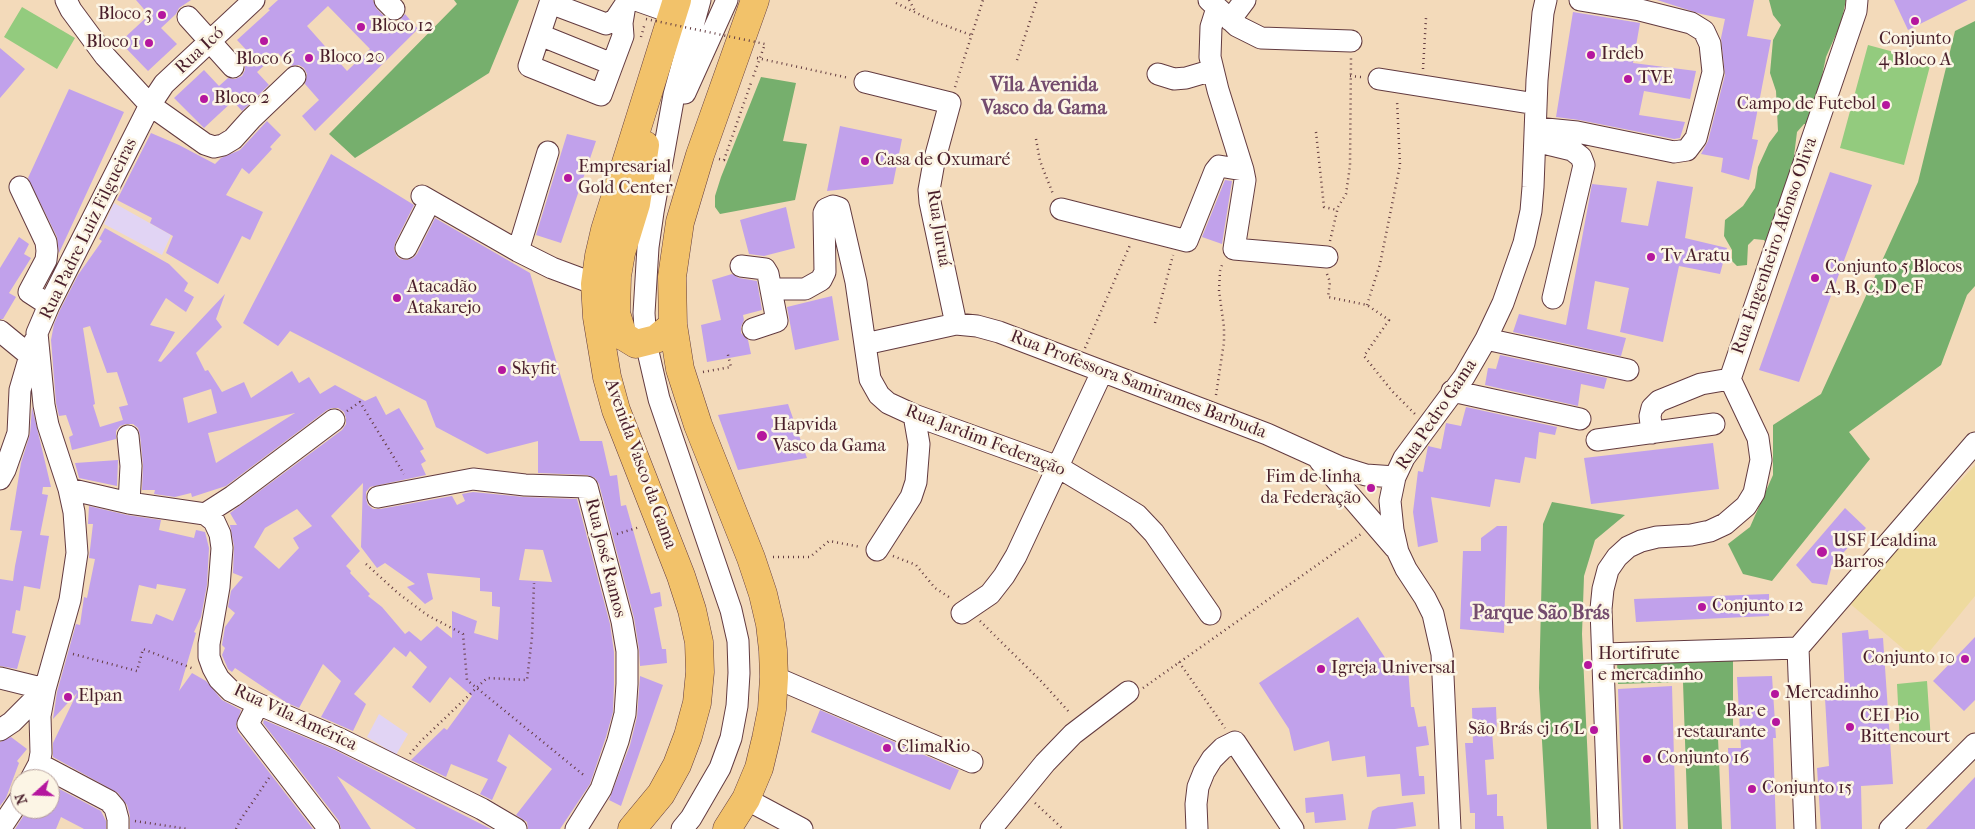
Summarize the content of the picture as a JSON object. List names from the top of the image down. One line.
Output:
{"streets":{"main road":["Avenida Vasco da Gama"],"street":["Rua Icó","Rua Juruá","Rua Padre Luiz Filgueiras","Rua Engenheiro Afonso Oliva","Rua Professora Samirames Barbuda","Rua Pedro Gama","Rua Jardim Federação","Rua José Ramos","Rua Vila América"]},"crossings":[["Rua Icó","Rua Padre Luiz Filgueiras"],["Rua Juruá","Rua Professora Samirames Barbuda"],["Rua Professora Samirames Barbuda","Rua Pedro Gama"]],"districts":["Vila Avenida Vasco da Gama","Parque São Brás"],"places":["Bloco 3","Conjunto 4 Bloco A","Bloco 12","Bloco 6","Bloco 1","Irdeb","Bloco 20","TVE","Bloco 2","Campo de Futebol","Casa de Oxumaré","Empresarial Gold Center","Tv Aratu","Conjunto 5 Blocos A, B, C, D e F","Atacadão Atakarejo","Skyfit","Hapvida Vasco da Gama","Fim de linha da Federação","USF Lealdina Barros","Conjunto 12","Conjunto 10","Hortifrute e mercadinho","Igreja Universal","Mercadinho","Elpan","Bar e restaurante","CEI Pio Bittencourt","São Brás cj 16 L","ClimaRio","Conjunto 16","Conjunto 15"],"north":"left"}
